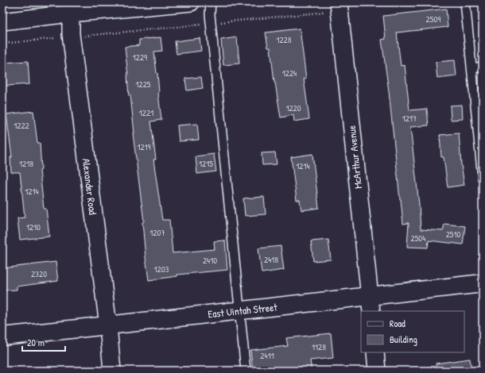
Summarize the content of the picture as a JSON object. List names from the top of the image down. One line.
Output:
{"streets":{"main road":["East Uintah Street"],"street":["McArthur Avenue","Alexander Road"]},"crossings":[["McArthur Avenue","East Uintah Street"],["Alexander Road","East Uintah Street"]],"house_numbers":["2509","1228","1229","1224","1225","1220","1221","1217","1222","1219","1218","1215","1214","1214","1210","1207","2510","2504","2418","2410","1203","2320","1128","2411"],"legend":["Road","Building"],"scale_bar":"20 m"}
